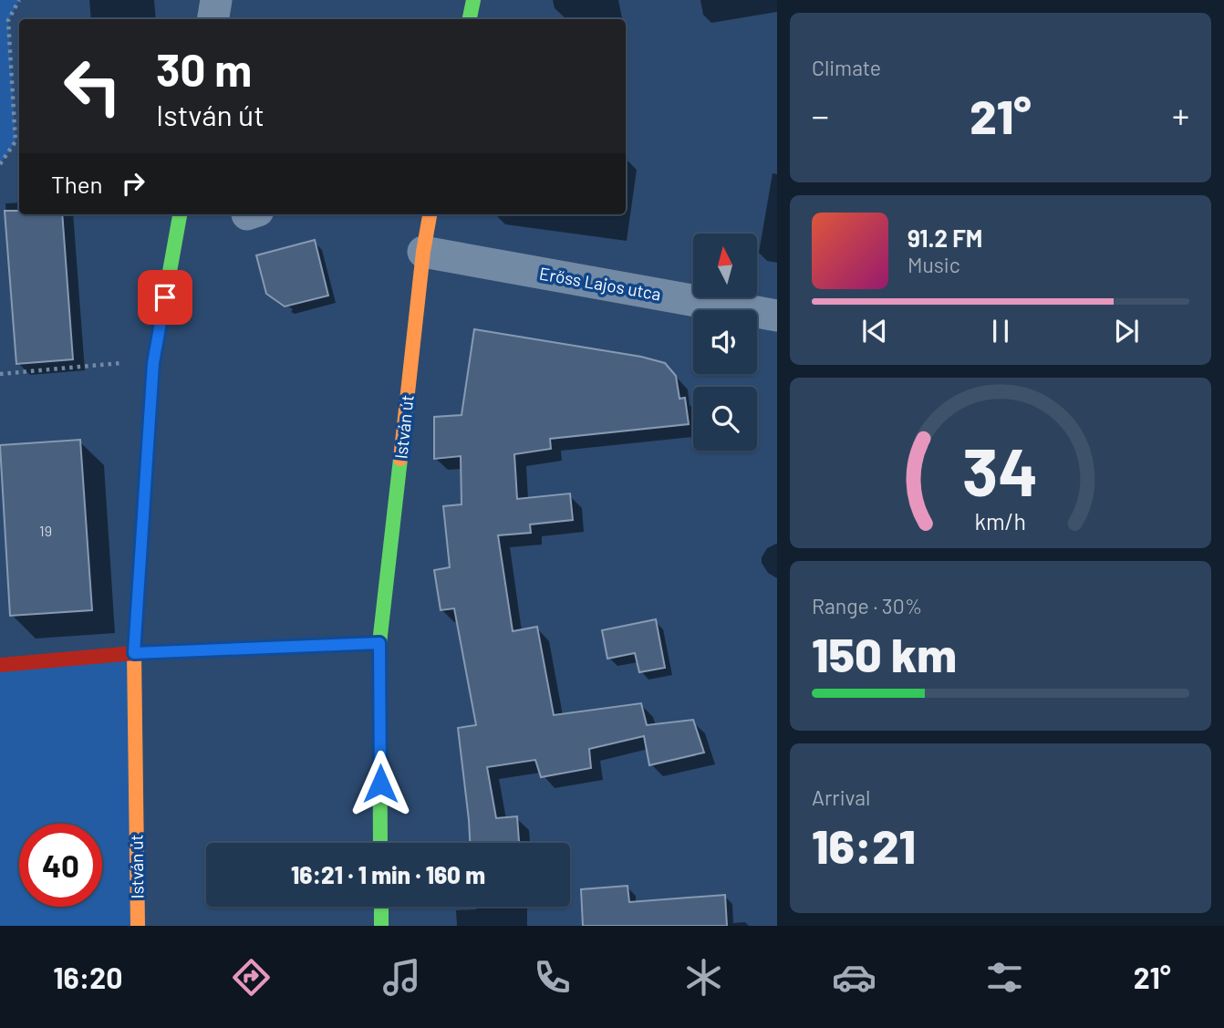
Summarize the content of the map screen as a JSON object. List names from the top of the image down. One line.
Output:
{"streets":{"street":["Erőss Lajos utca","István út"]},"crossings":[["Erőss Lajos utca","István út"]],"house_numbers":["19"],"north":"top","page":{"tile":["Climate",["Range · 30%","150 km"],["Arrival","16:21"]],"turn":["30 m","István út"],"heat":["−","21°","+"],"then":"Then","song":["91.2 FM","Music"],"limit":"40","trip":"16:21 · 1 min · 160 m","tabs":["16:20","21°"],"gauge":["34","km/h"]}}
